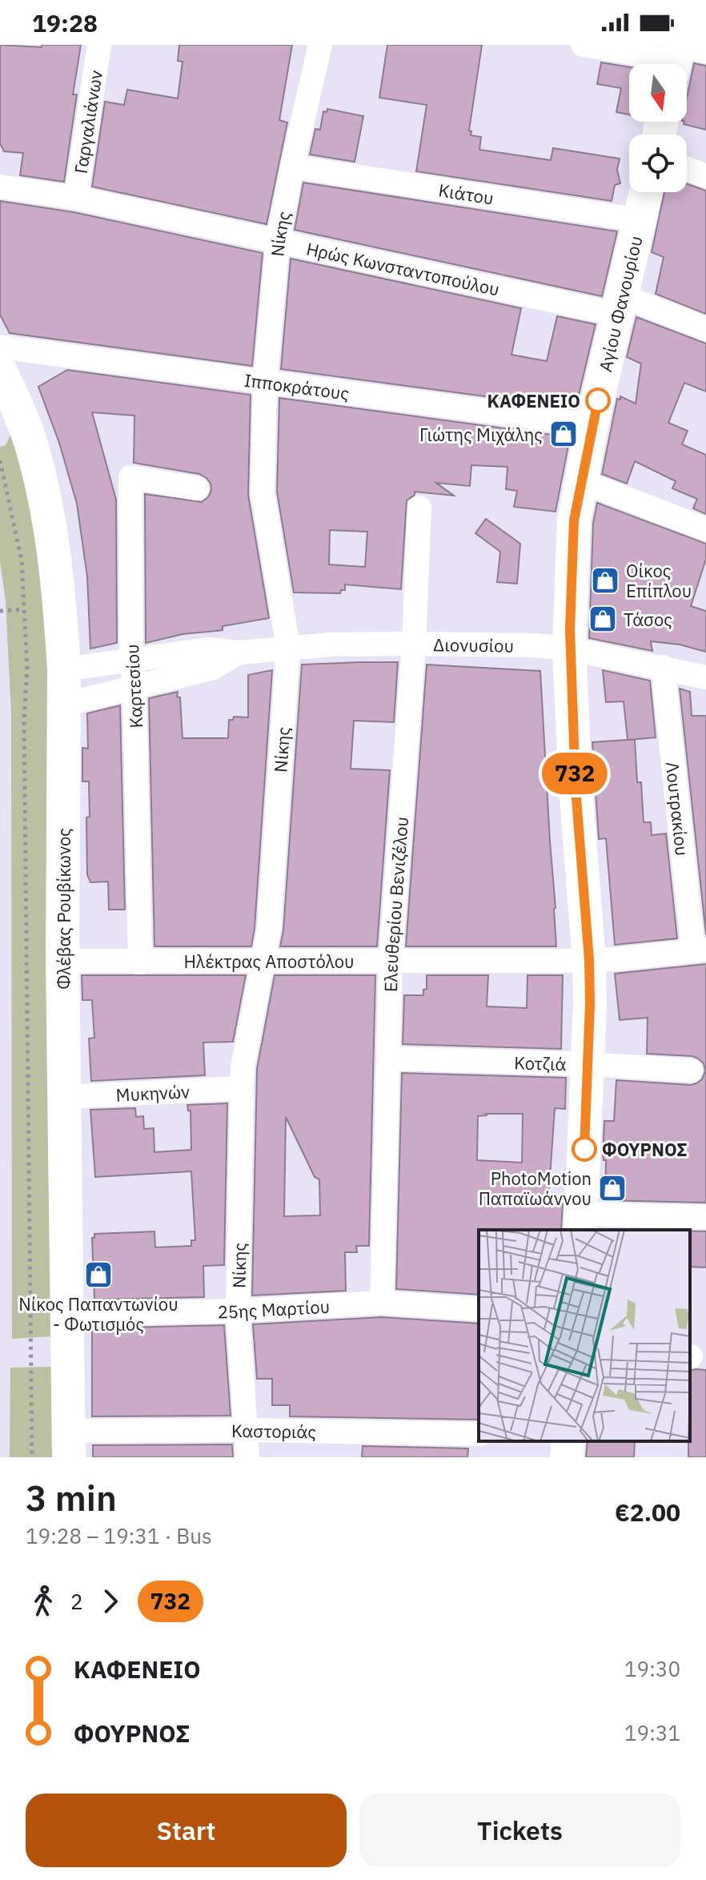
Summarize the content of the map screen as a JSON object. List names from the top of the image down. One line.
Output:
{"streets":{"street":["Γαργαλιάνων","Κιάτου","Νίκης","Ηρώς Κωνσταντοπούλου","Αγίου Φανουρίου","Ιπποκράτους","Διονυσίου","Καρτεσίου","Λουτρακίου","Ελευθερίου Βενιζέλου","Φλέβας Ρουβίκωνος","Ηλέκτρας Αποστόλου","Κοτζιά","Μυκηνών","25ης Μαρτίου","Καστοριάς"]},"crossings":[["Γαργαλιάνων","Ηρώς Κωνσταντοπούλου"],["Κιάτου","Νίκης"],["Κιάτου","Αγίου Φανουρίου"],["Νίκης","Ηρώς Κωνσταντοπούλου"],["Νίκης","Ιπποκράτους"],["Νίκης","Διονυσίου"],["Νίκης","Ηλέκτρας Αποστόλου"],["Νίκης","Μυκηνών"],["Νίκης","25ης Μαρτίου"],["Νίκης","Καστοριάς"],["Ηρώς Κωνσταντοπούλου","Αγίου Φανουρίου"],["Αγίου Φανουρίου","Ιπποκράτους"],["Αγίου Φανουρίου","Διονυσίου"],["Αγίου Φανουρίου","Ηλέκτρας Αποστόλου"],["Αγίου Φανουρίου","Κοτζιά"],["Διονυσίου","Καρτεσίου"],["Διονυσίου","Λουτρακίου"],["Διονυσίου","Ελευθερίου Βενιζέλου"],["Διονυσίου","Φλέβας Ρουβίκωνος"],["Καρτεσίου","Ηλέκτρας Αποστόλου"],["Λουτρακίου","Ηλέκτρας Αποστόλου"],["Ελευθερίου Βενιζέλου","Ηλέκτρας Αποστόλου"],["Ελευθερίου Βενιζέλου","Κοτζιά"],["Ελευθερίου Βενιζέλου","25ης Μαρτίου"],["Φλέβας Ρουβίκωνος","Ηλέκτρας Αποστόλου"],["Φλέβας Ρουβίκωνος","Μυκηνών"],["Φλέβας Ρουβίκωνος","25ης Μαρτίου"],["Φλέβας Ρουβίκωνος","Καστοριάς"]],"places":{"other":["ΚΑΦΕΝΕΙΟ","ΦΟΥΡΝΟΣ"],"shop":["Γιώτης Μιχάλης","Οίκος Επίπλου","Τάσος","PhotoMotion Παπαϊωάννου","Νίκος Παπαντωνίου - Φωτισμός"]},"lines":["bus line 732"],"north":"bottom","page":{"status":"19:28","on_map":"732","heading":["3 min","19:28 – 19:31 · Bus","€2.00"],"legs":["2","732"],"list":[{"name":"ΚΑΦΕΝΕΙΟ","value":"19:30"},{"name":"ΦΟΥΡΝΟΣ","value":"19:31"}],"buttons":["Start","Tickets"]}}
